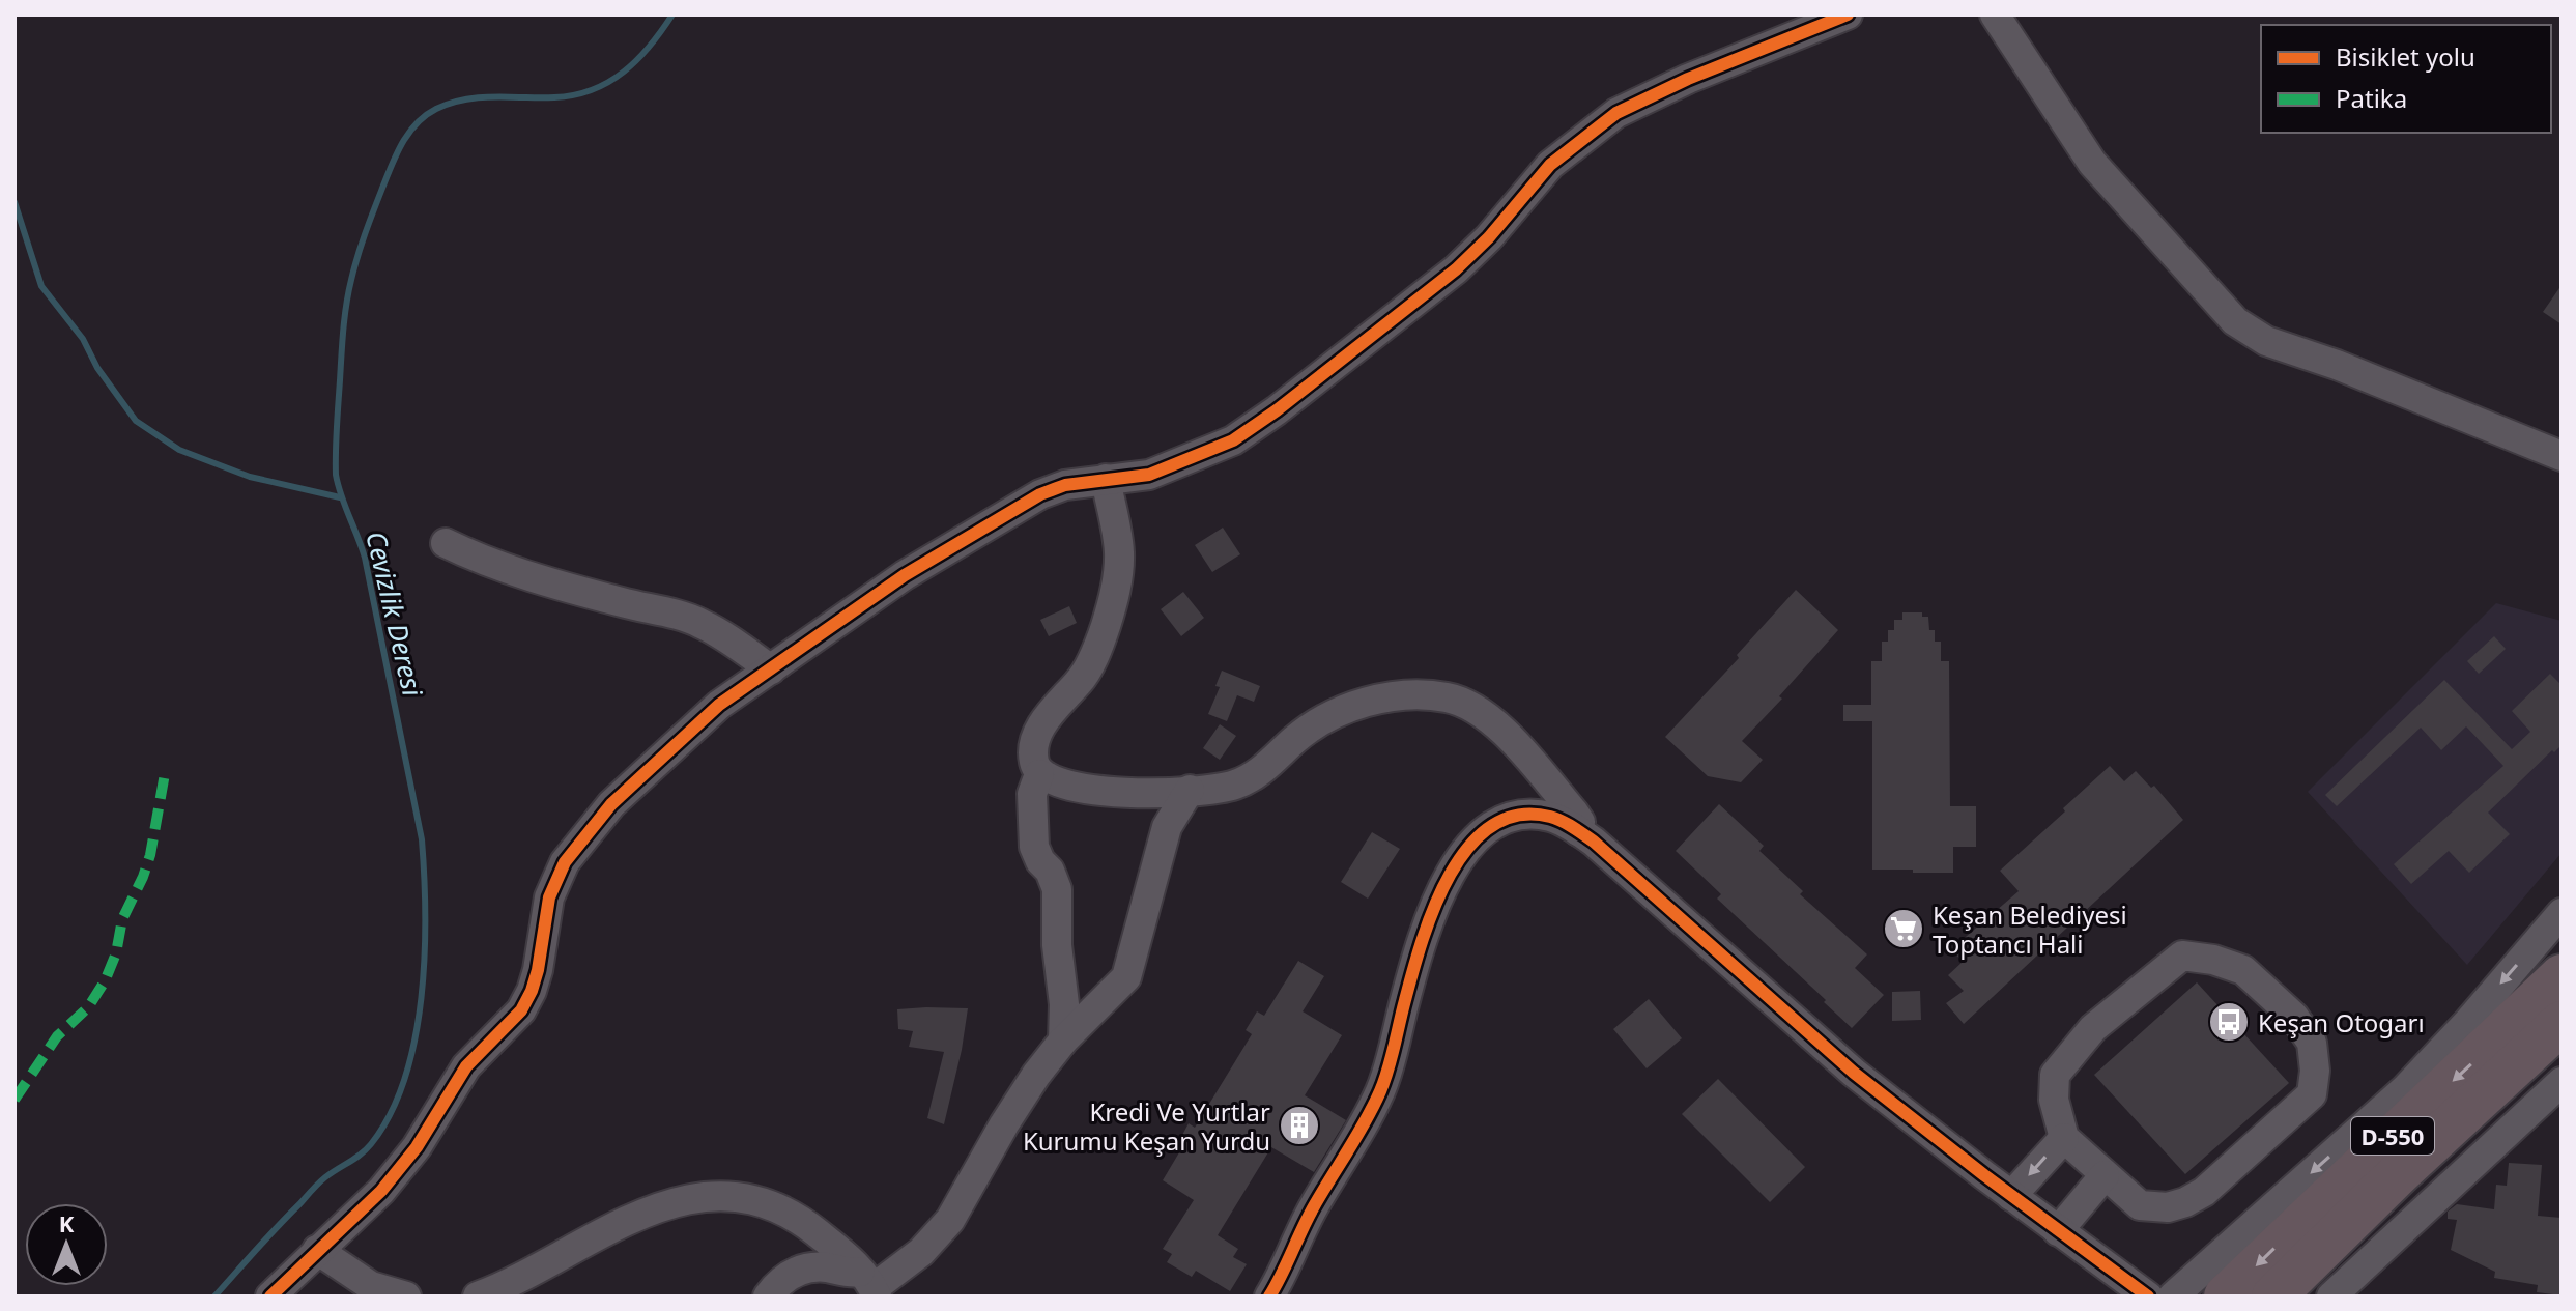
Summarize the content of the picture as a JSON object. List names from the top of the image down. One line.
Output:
{"streets":{"highway":["D-550"]},"water":["Cevizlik Deresi"],"places":{"supermarket":["Keşan Belediyesi Toptancı Hali"],"bus stop":["Keşan Otogarı"],"building":["Kredi Ve Yurtlar Kurumu Keşan Yurdu"]},"legend":["Bisiklet yolu","Patika"],"north":"top"}
